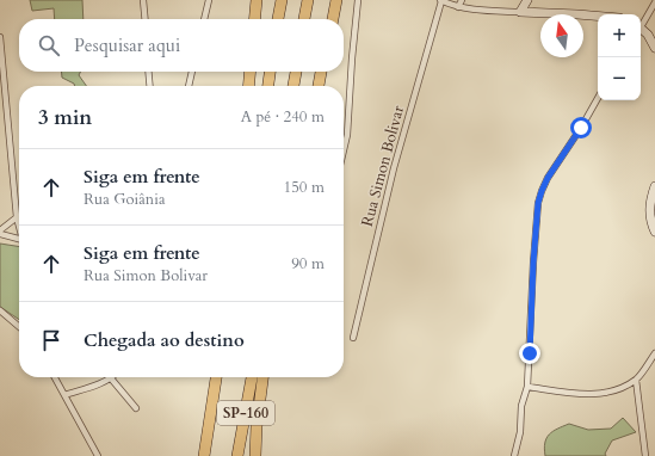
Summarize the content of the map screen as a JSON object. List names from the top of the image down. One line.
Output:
{"streets":{"highway":["SP-160"],"street":["Rua Simon Bolivar"]},"north":"top","page":{"map_buttons":["+","−"],"search":"Pesquisar aqui","heading":["3 min","A pé · 240 m"],"list":[["Siga em frente","Rua Goiânia","150 m"],["Siga em frente","Rua Simon Bolivar","90 m"],"Chegada ao destino"]}}
